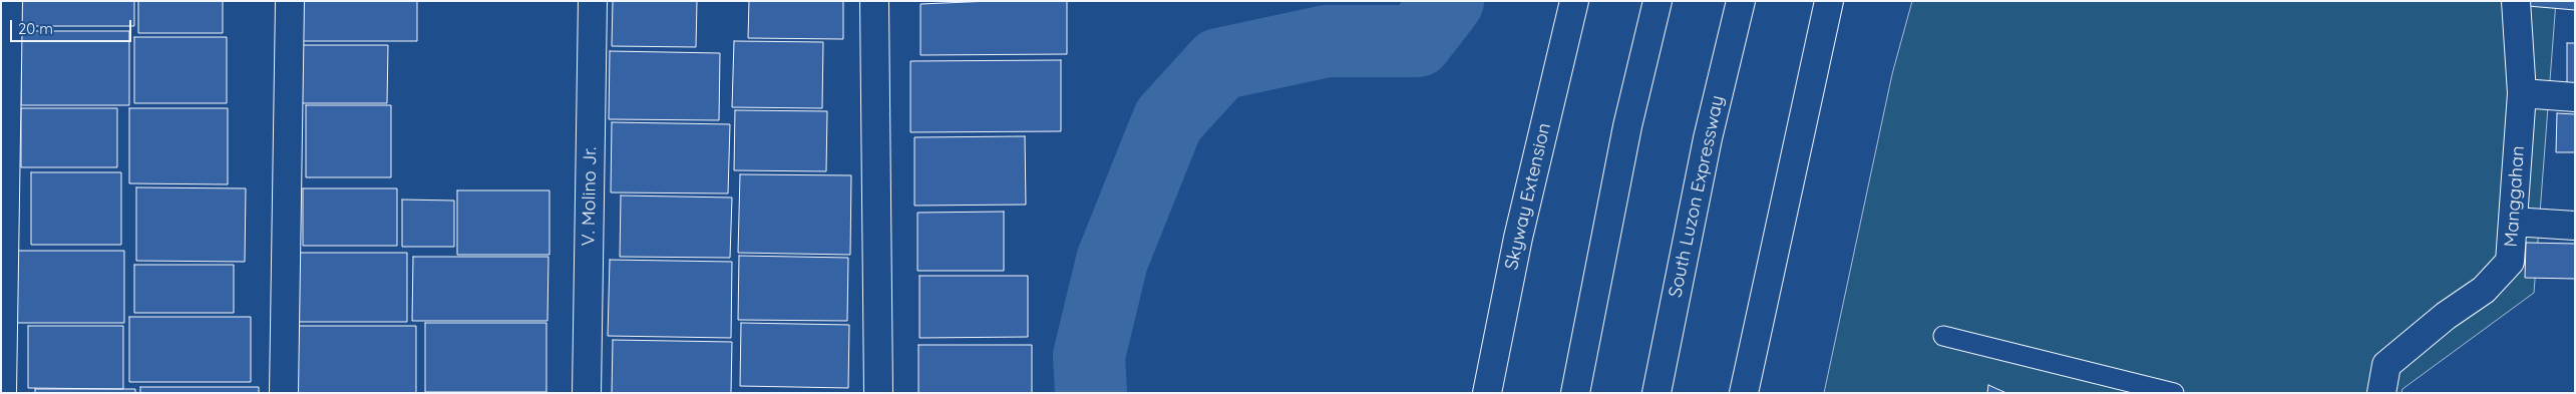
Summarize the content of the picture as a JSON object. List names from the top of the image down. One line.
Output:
{"streets":{"main road":["V. Molino Jr.","Skyway Extension","South Luzon Expressway","Manggahan"]},"scale_bar":"20 m"}
